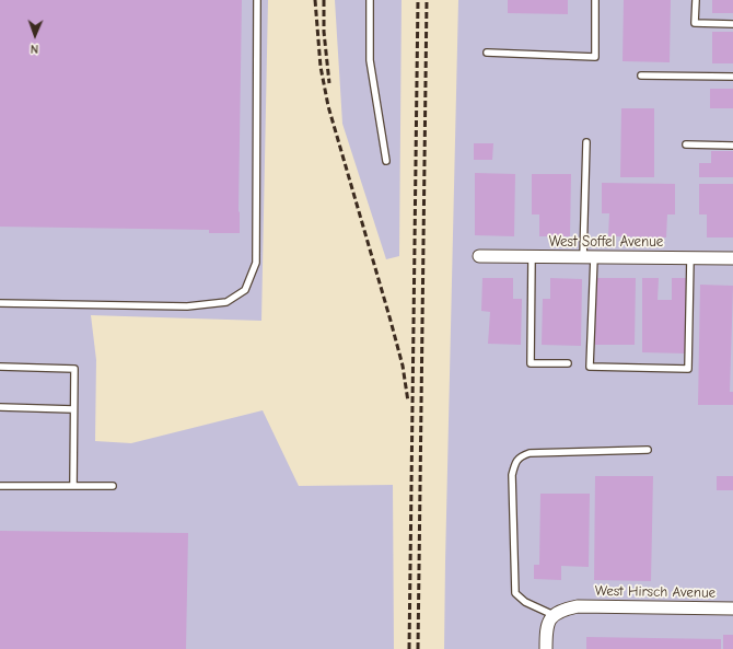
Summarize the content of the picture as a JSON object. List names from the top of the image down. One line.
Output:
{"streets":{"street":["West Soffel Avenue","West Hirsch Avenue"]},"north":"bottom"}
